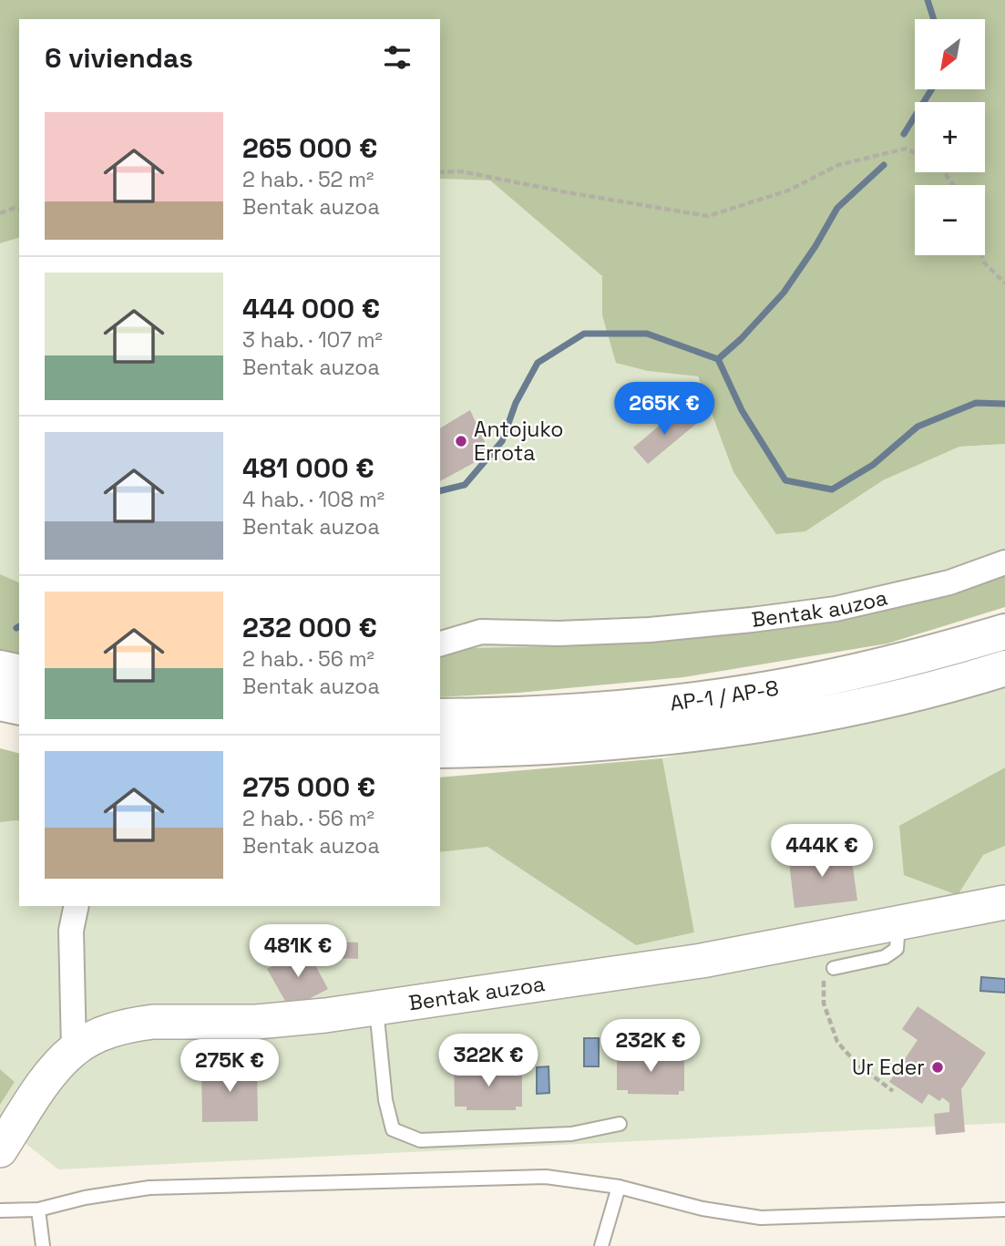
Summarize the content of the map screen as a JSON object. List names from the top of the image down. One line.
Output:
{"streets":{"highway":["AP-1 / AP-8"],"main road":["Bentak auzoa"]},"places":["Antojuko Errota","Ur Eder"],"north":"bottom left","page":{"map_buttons":["+","−"],"heading":"6 viviendas","list":[{"name":"265 000 €","note":"2 hab. · 52 m² · Bentak auzoa"},{"name":"444 000 €","note":"3 hab. · 107 m² · Bentak auzoa"},{"name":"481 000 €","note":"4 hab. · 108 m² · Bentak auzoa"},{"name":"232 000 €","note":"2 hab. · 56 m² · Bentak auzoa"},{"name":"275 000 €","note":"2 hab. · 56 m² · Bentak auzoa"}],"price":["265K €","444K €","481K €","232K €","322K €","275K €"]}}
